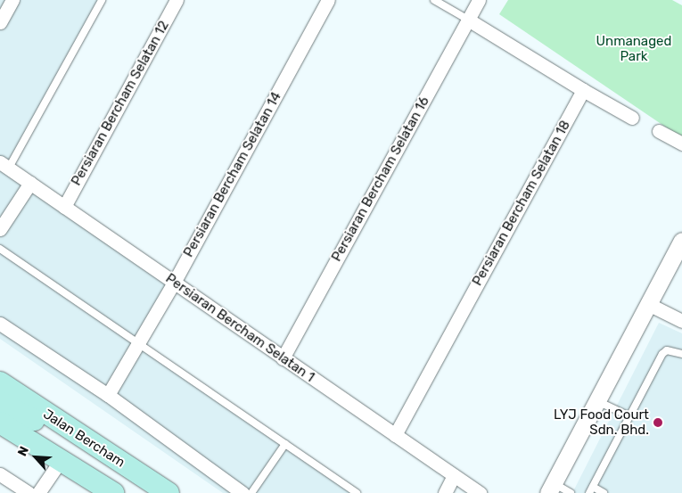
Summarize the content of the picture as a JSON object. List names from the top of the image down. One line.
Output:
{"streets":{"main road":["Jalan Bercham"],"street":["Persiaran Bercham Selatan 12","Persiaran Bercham Selatan 14","Persiaran Bercham Selatan 16","Persiaran Bercham Selatan 18","Persiaran Bercham Selatan 1"]},"crossings":[["Persiaran Bercham Selatan 12","Persiaran Bercham Selatan 1"],["Persiaran Bercham Selatan 14","Persiaran Bercham Selatan 1"],["Persiaran Bercham Selatan 16","Persiaran Bercham Selatan 1"],["Persiaran Bercham Selatan 18","Persiaran Bercham Selatan 1"]],"parks":["Unmanaged Park"],"places":["LYJ Food Court Sdn. Bhd."],"north":"top left"}
